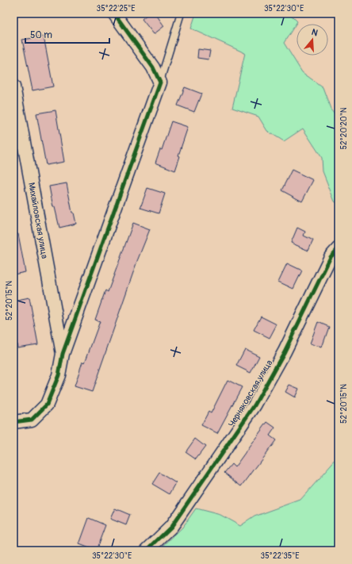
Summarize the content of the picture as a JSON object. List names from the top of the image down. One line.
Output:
{"streets":{"street":["Михайловская улица","Черняковская улица"]},"scale_bar":"50 m","north":"top","coordinates":["35°22'25\"E","35°22'30\"E","52°20'20\"N","52°20'15\"N","35°22'35\"E"]}
